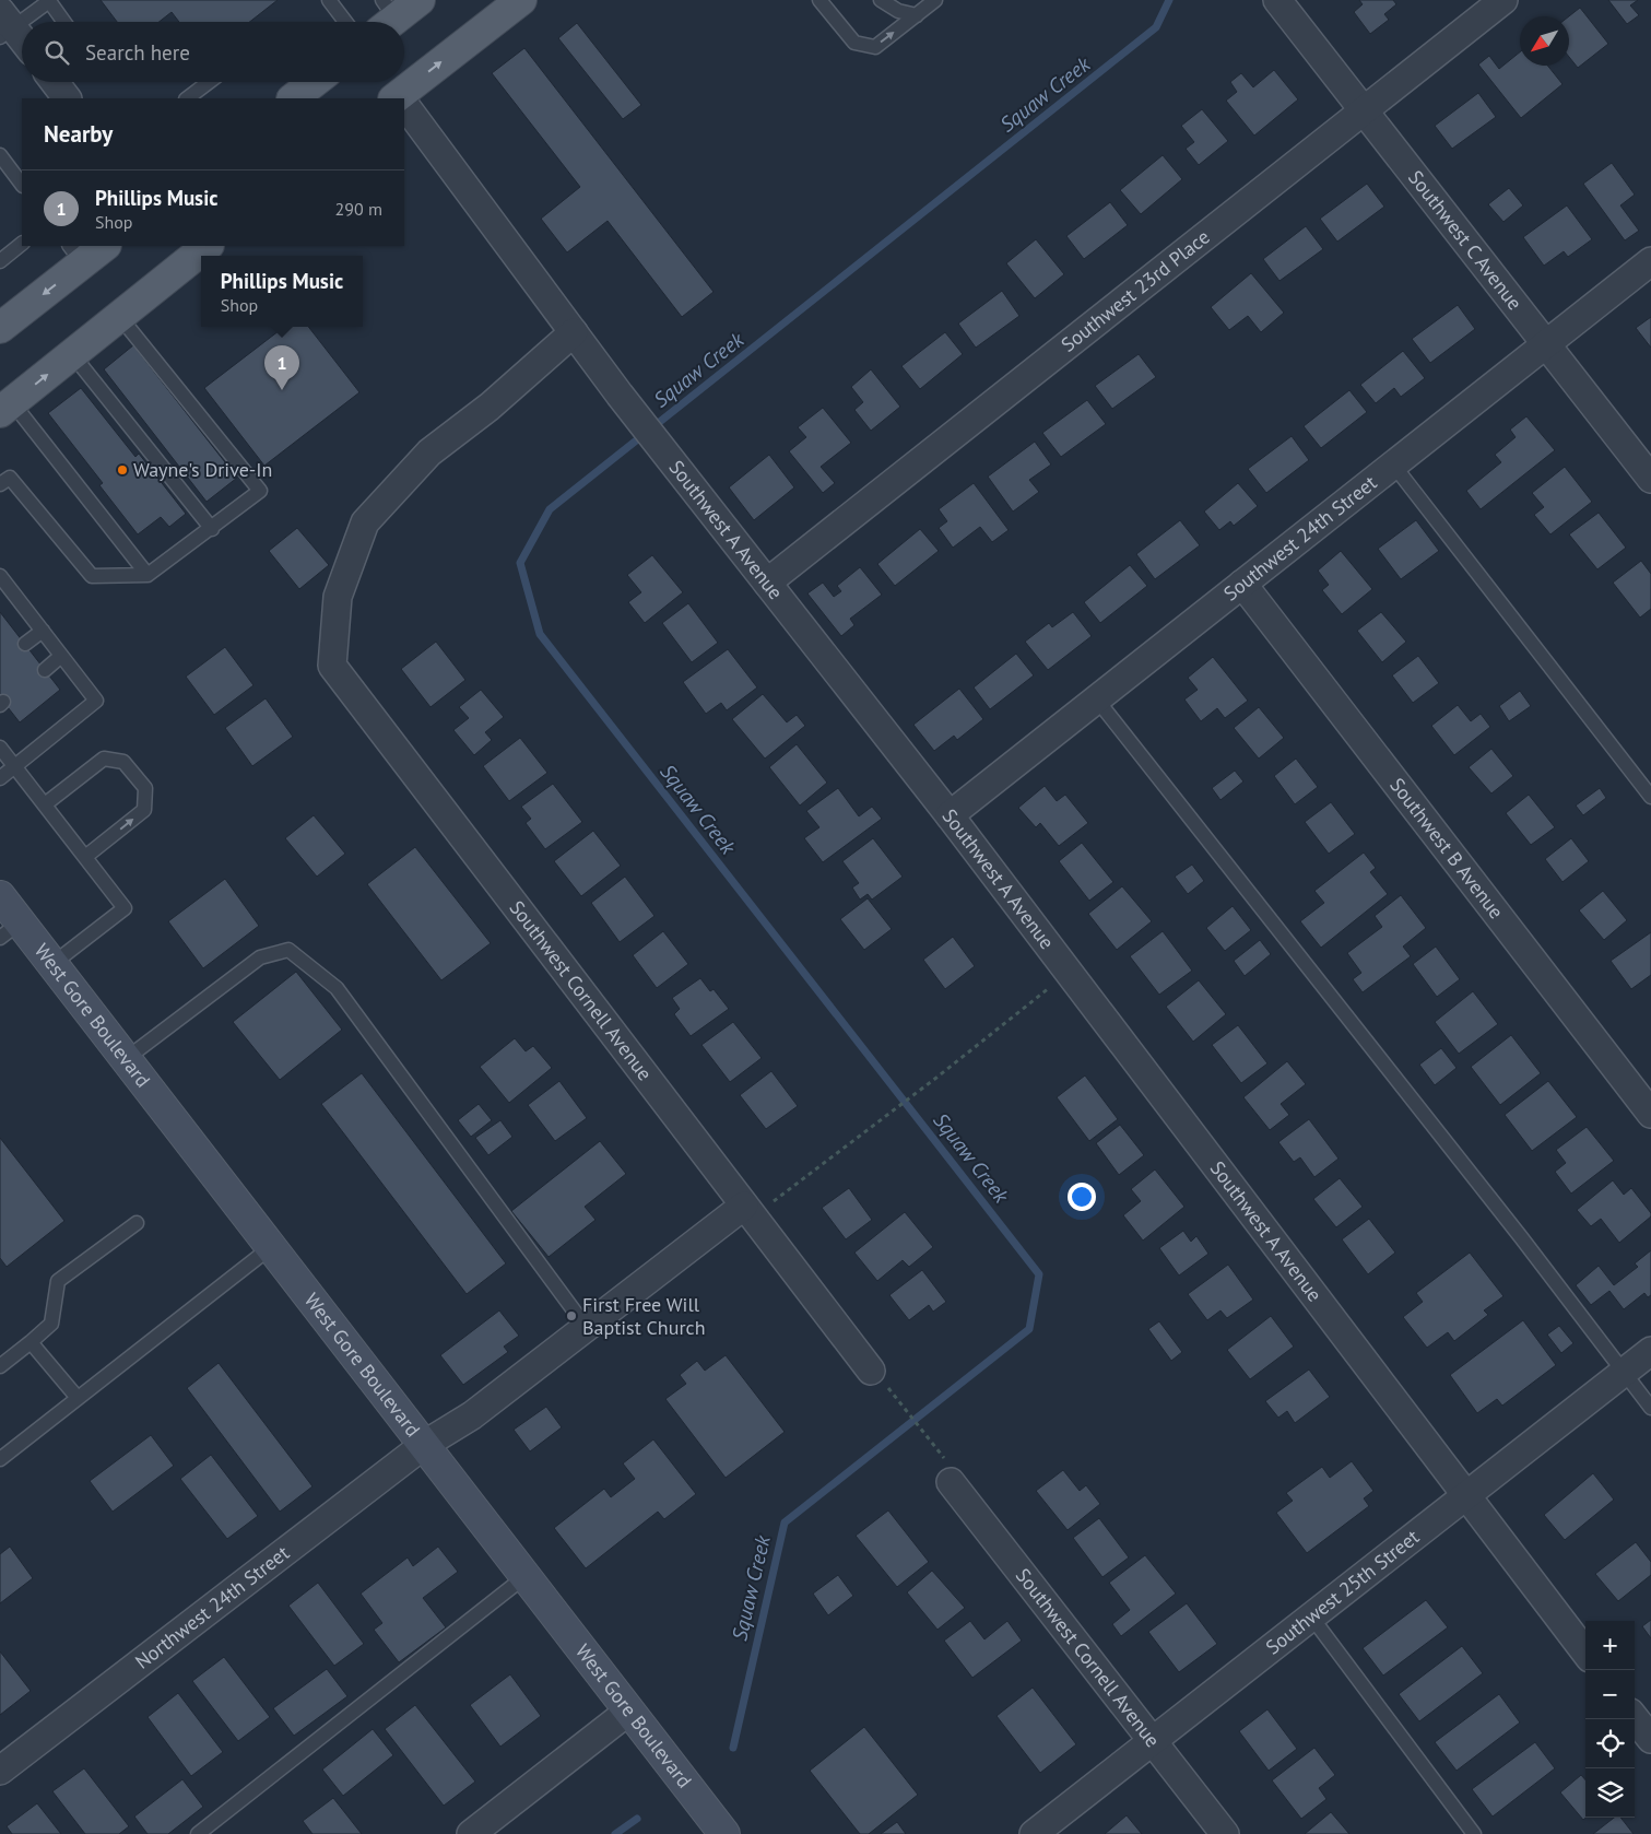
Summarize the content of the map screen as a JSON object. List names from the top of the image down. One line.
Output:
{"streets":{"main road":["West Gore Boulevard"],"street":["Southwest C Avenue","Southwest 23rd Place","Southwest A Avenue","Southwest 24th Street","Southwest B Avenue","Southwest Cornell Avenue","Southwest 25th Street","Northwest 24th Street"]},"crossings":[["Southwest C Avenue","Southwest 23rd Place"],["Southwest C Avenue","Southwest 24th Street"],["Southwest 23rd Place","Southwest A Avenue"],["Southwest A Avenue","Southwest 24th Street"],["Southwest A Avenue","Southwest Cornell Avenue"],["Southwest A Avenue","Southwest 25th Street"],["Southwest 24th Street","Southwest B Avenue"],["Southwest Cornell Avenue","Southwest 25th Street"],["West Gore Boulevard","Northwest 24th Street"]],"water":["Squaw Creek"],"places":["Wayne's Drive-In","First Free Will Baptist Church"],"north":"bottom left","page":{"search":"Search here","heading":"Nearby","list":[{"mark":"1","name":"Phillips Music","note":"Shop","value":"290 m"}],"popup":["Phillips Music","Shop"],"pins":"1","map_buttons":["+","−"]}}
